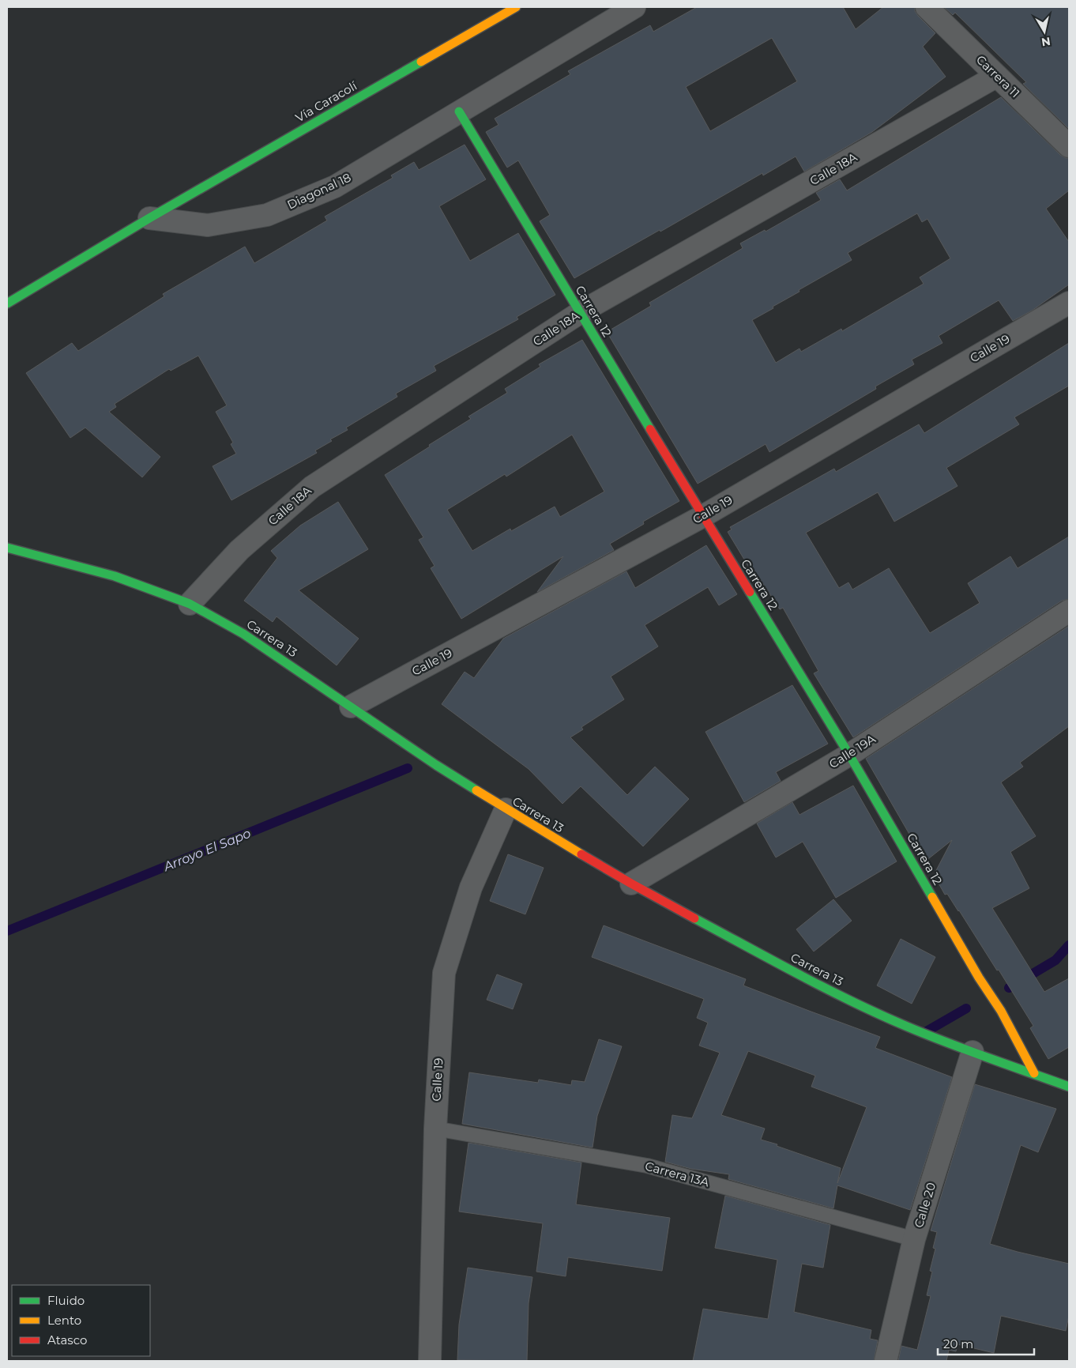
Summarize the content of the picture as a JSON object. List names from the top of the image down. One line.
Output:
{"streets":{"street":["Carrera 11","Vía Caracolí","Calle 18A","Diagonal 18","Carrera 12","Calle 19","Carrera 13","Calle 19A","Calle 20"],"lane":["Carrera 13A"]},"crossings":[["Carrera 11","Calle 18A"],["Vía Caracolí","Diagonal 18"],["Calle 18A","Carrera 12"],["Calle 18A","Carrera 13"],["Diagonal 18","Carrera 12"],["Carrera 12","Calle 19"],["Carrera 12","Carrera 13"],["Carrera 12","Calle 19A"],["Calle 19","Carrera 13"],["Calle 19","Carrera 13A"],["Carrera 13","Calle 19A"],["Carrera 13","Calle 20"],["Carrera 13A","Calle 20"]],"water":["Arroyo El Sapo"],"legend":["Fluido","Lento","Atasco"],"scale_bar":"20 m","north":"bottom"}
